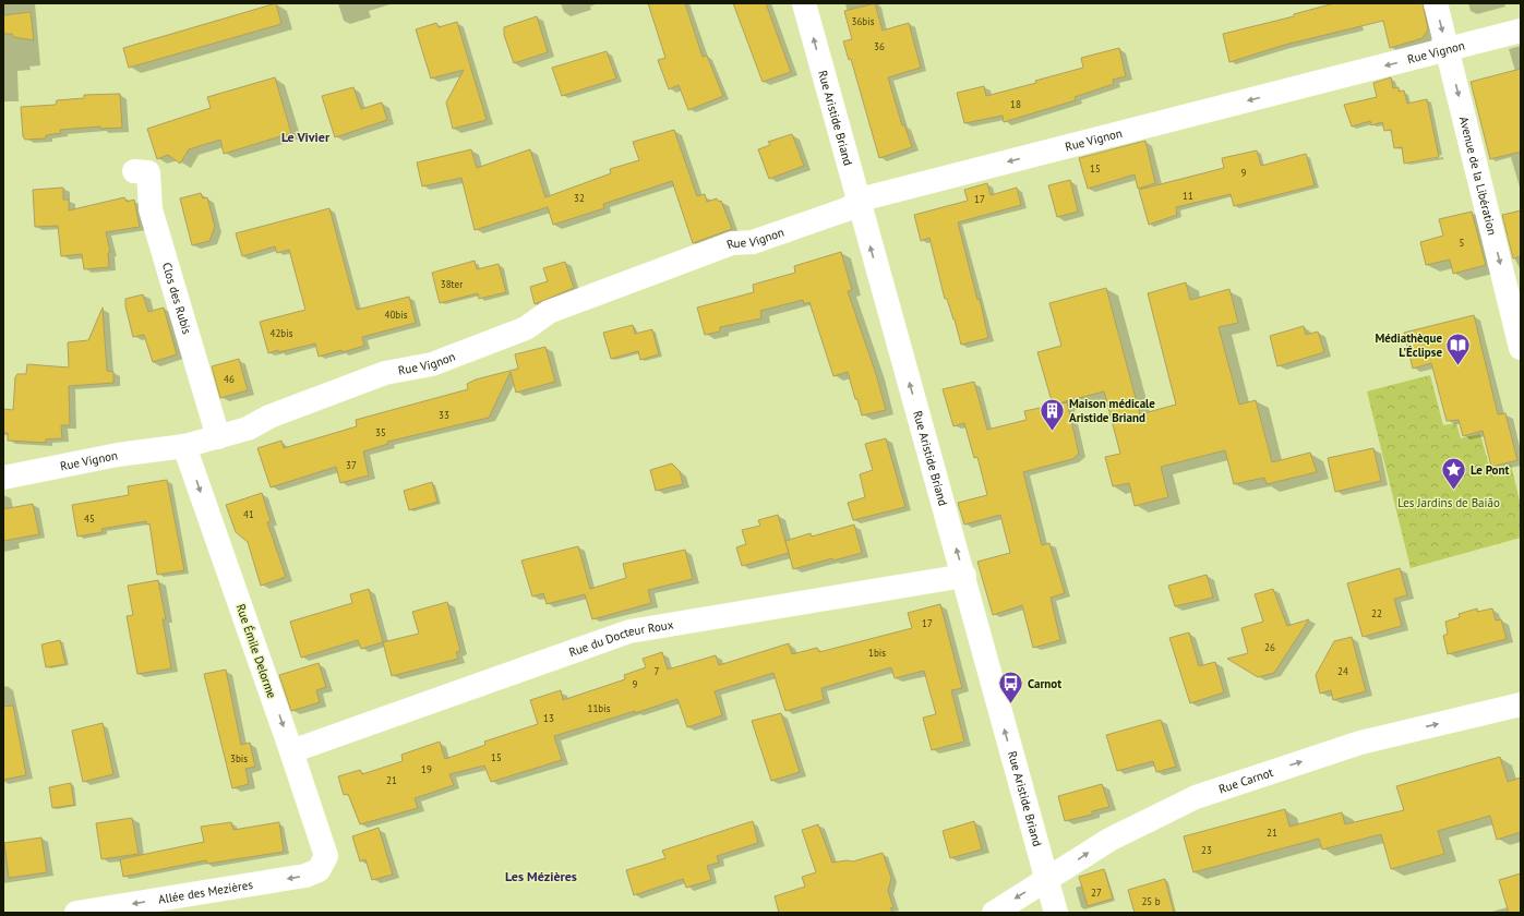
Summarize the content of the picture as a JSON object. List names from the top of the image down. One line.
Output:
{"streets":{"street":["Rue Vignon","Rue Aristide Briand","Avenue de la Libération","Clos des Rubis","Rue du Docteur Roux","Rue Émile Delorme","Rue Carnot","Allée des Mezières"]},"crossings":[["Rue Vignon","Rue Aristide Briand"],["Rue Vignon","Avenue de la Libération"],["Rue Vignon","Clos des Rubis"],["Rue Vignon","Rue Émile Delorme"],["Rue Aristide Briand","Rue du Docteur Roux"],["Rue Aristide Briand","Rue Carnot"],["Rue du Docteur Roux","Rue Émile Delorme"],["Rue Émile Delorme","Allée des Mezières"]],"one_way":["Rue Vignon","Rue Aristide Briand","Avenue de la Libération","Rue Émile Delorme","Allée des Mezières"],"districts":["Le Vivier","Les Mézières"],"parks":["Les Jardins de Baião"],"places":{"library":["Médiathèque L'Éclipse"],"building":["Maison médicale Aristide Briand"],"place":["Le Pont"],"bus stop":["Carnot"]},"house_numbers":["36bis","36","18","15","9","11","32","17","5","38ter","40bis","42bis","46","33","35","37","41","45","22","17","26","1bis","7","24","9","11bis","13","15","3bis","19","21","21","23","27","25 b"]}
